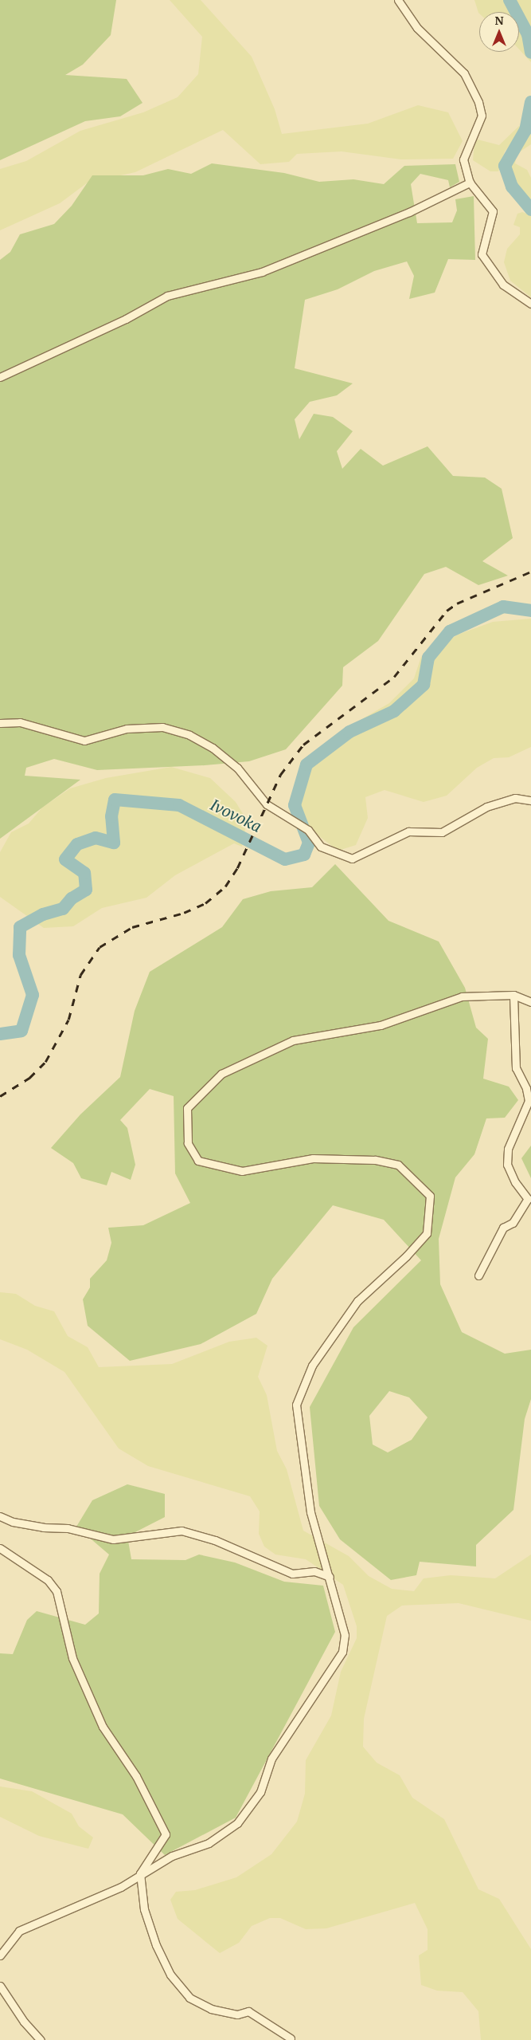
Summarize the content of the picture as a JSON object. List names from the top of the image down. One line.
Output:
{"water":["Ivovoka"],"north":"top"}
